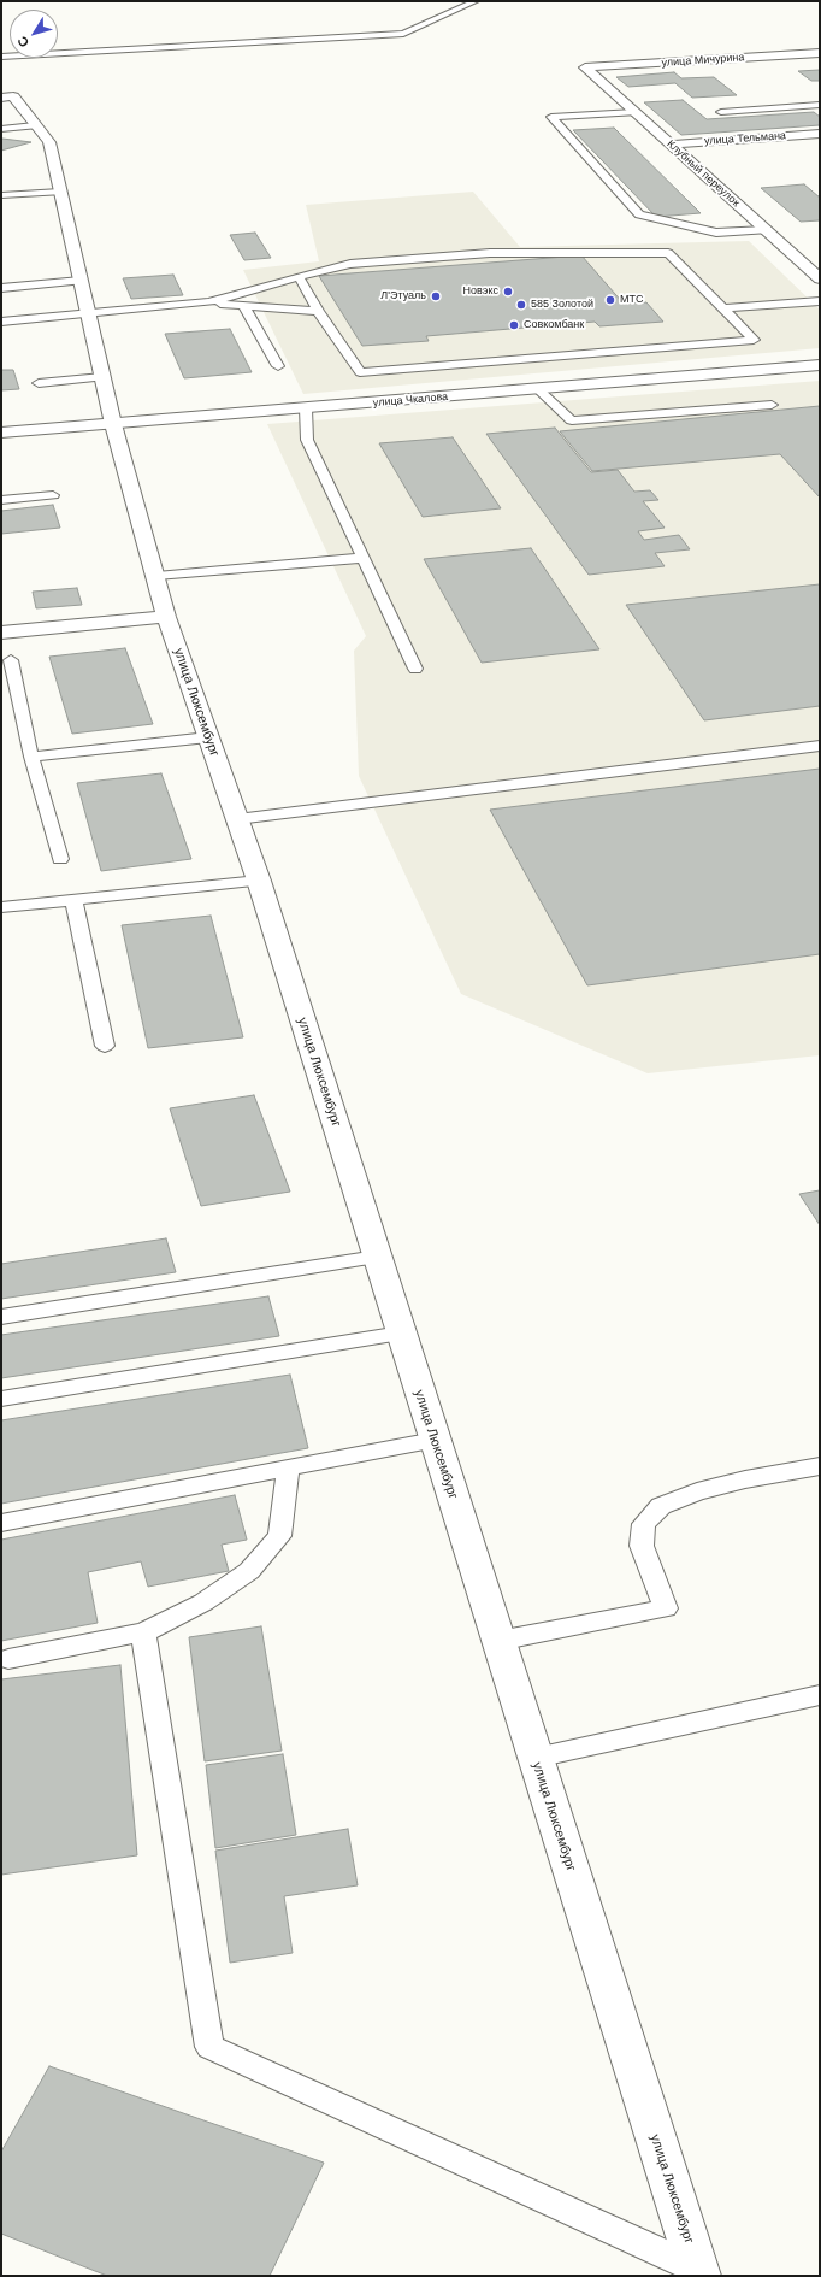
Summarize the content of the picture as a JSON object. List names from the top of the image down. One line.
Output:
{"streets":{"street":["улица Мичурина","улица Тельмана","Клубный переулок","улица Чкалова","улица Люксембург"]},"crossings":[["улица Мичурина","Клубный переулок"],["улица Тельмана","Клубный переулок"],["улица Чкалова","улица Люксембург"]],"places":["Новэкс","Л'Этуаль","МТС","585 Золотой","Совкомбанк"],"north":"bottom left"}
